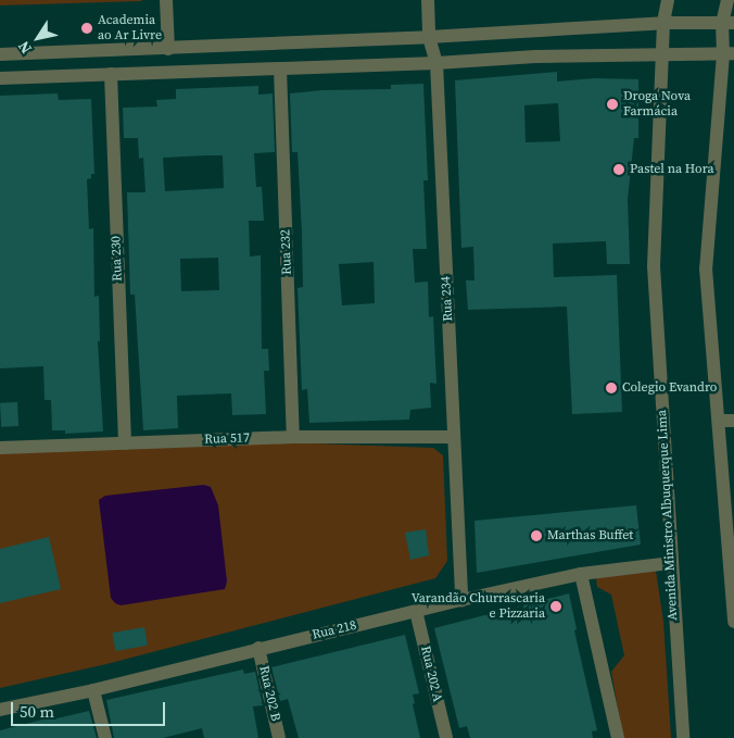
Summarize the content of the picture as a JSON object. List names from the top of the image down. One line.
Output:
{"streets":{"street":["Rua 232","Rua 230","Rua 234","Rua 517","Avenida Ministro Albuquerque Lima","Rua 218","Rua 202 A","Rua 202 B"]},"crossings":[["Rua 232","Rua 517"],["Rua 230","Rua 517"],["Rua 234","Rua 517"],["Rua 234","Rua 218"],["Avenida Ministro Albuquerque Lima","Rua 218"],["Rua 218","Rua 202 A"],["Rua 218","Rua 202 B"]],"places":["Academia ao Ar Livre","Droga Nova Farmácia","Pastel na Hora","Colegio Evandro","Marthas Buffet","Varandão Churrascaria e Pizzaria"],"scale_bar":"50 m","north":"bottom left"}
